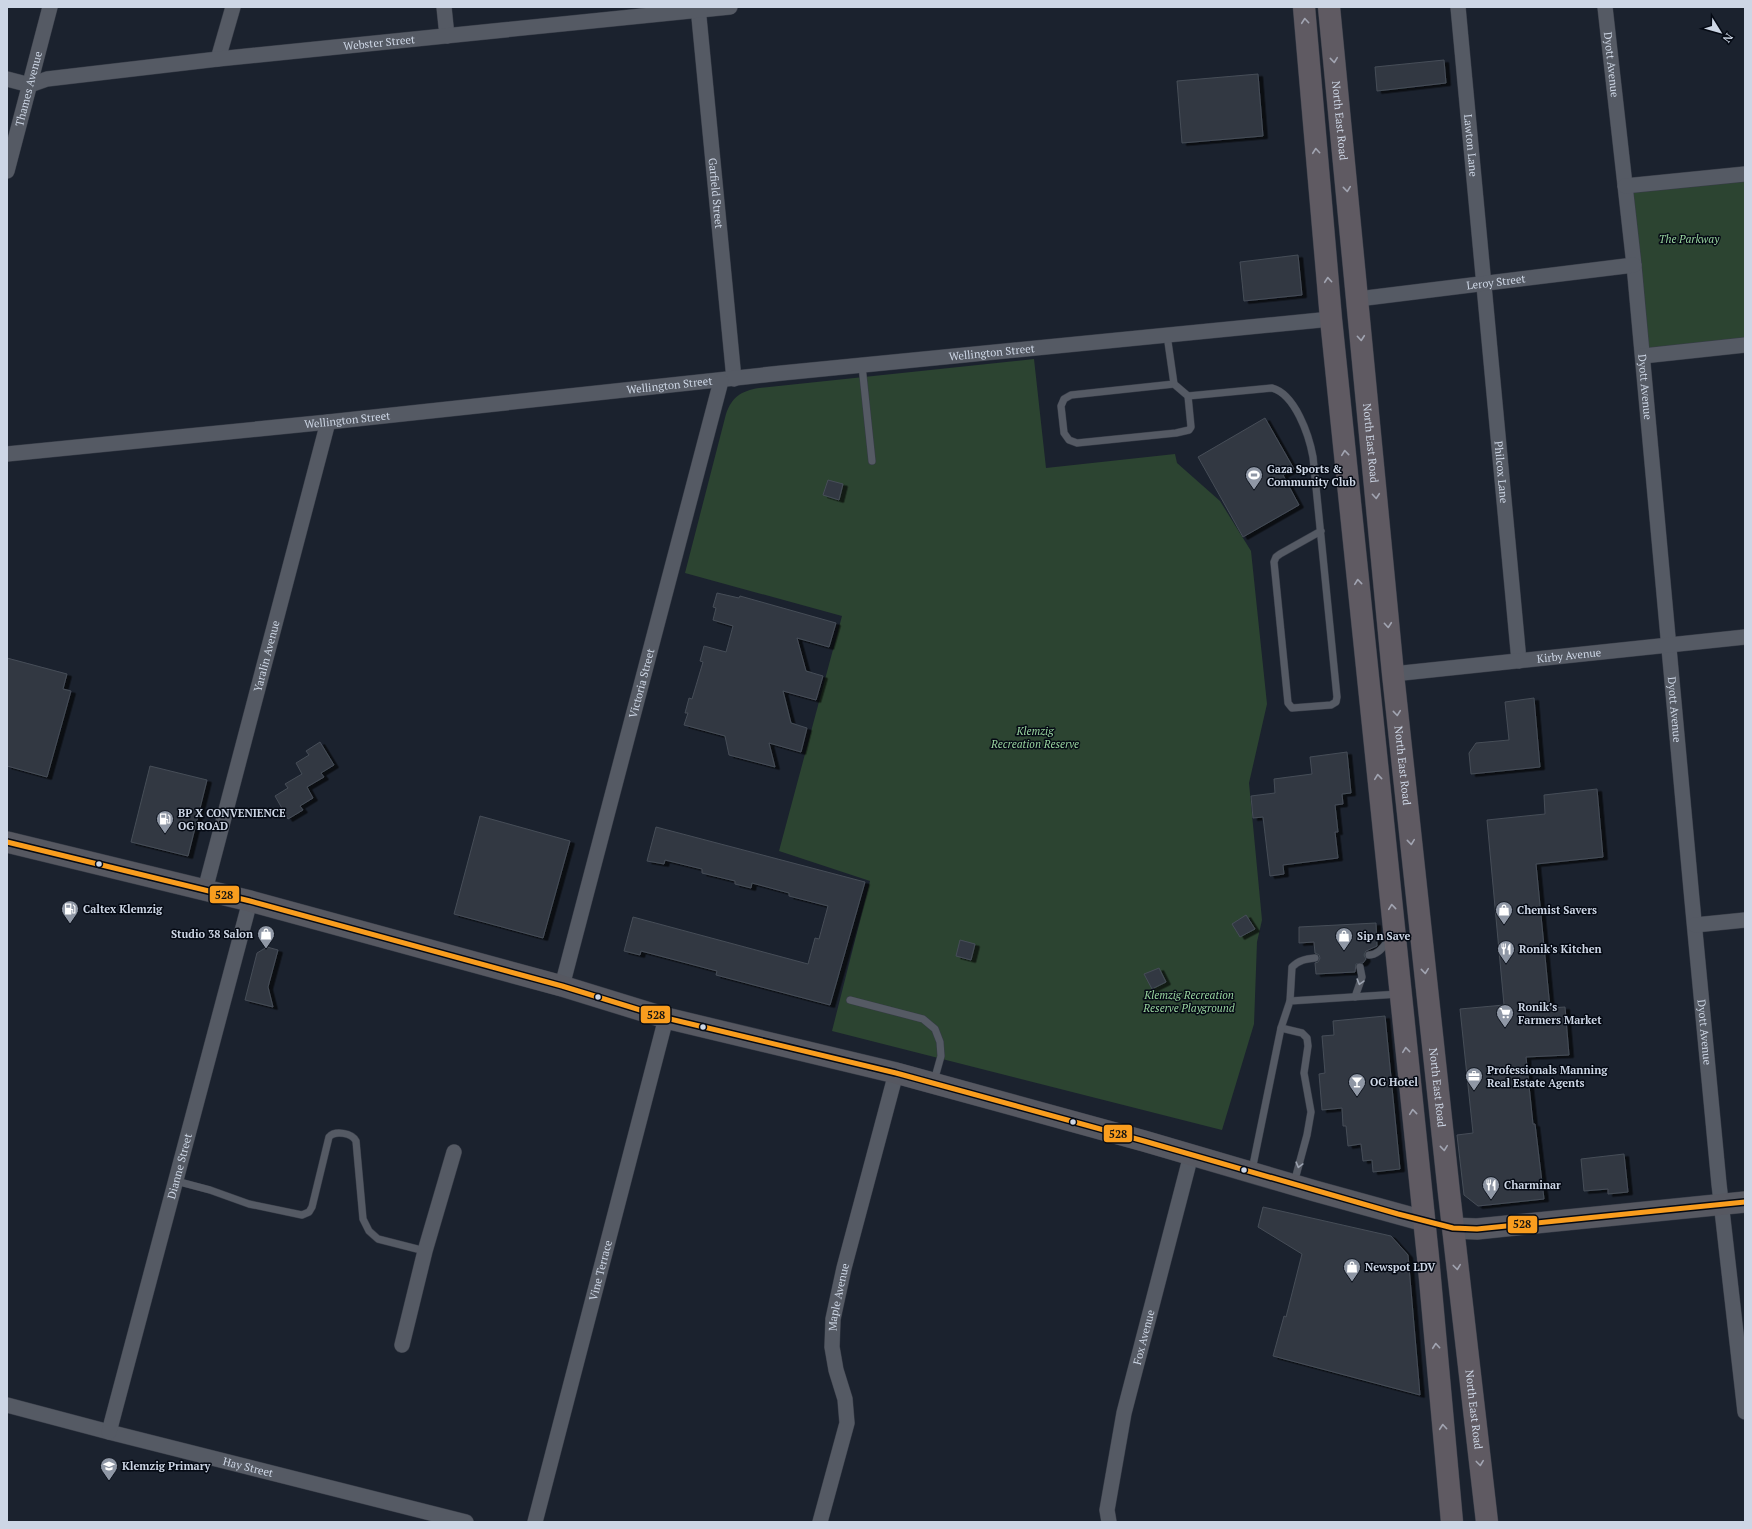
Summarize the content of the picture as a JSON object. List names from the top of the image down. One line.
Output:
{"streets":{"highway":["North East Road"],"street":["Webster Street","Dyott Avenue","Thames Avenue","Lawton Lane","Garfield Street","Leroy Street","Wellington Street","Philcox Lane","Kirby Avenue","Yaralin Avenue","Victoria Street","Dianne Street","Vine Terrace","Maple Avenue","Fox Avenue","Hay Street"]},"crossings":[["Webster Street","Thames Avenue"],["Webster Street","Garfield Street"],["Dyott Avenue","Leroy Street"],["Dyott Avenue","Kirby Avenue"],["North East Road","Leroy Street"],["North East Road","Kirby Avenue"],["Lawton Lane","Leroy Street"],["Lawton Lane","Philcox Lane"],["Garfield Street","Wellington Street"],["Garfield Street","Victoria Street"],["Leroy Street","Philcox Lane"],["Wellington Street","Yaralin Avenue"],["Wellington Street","Victoria Street"],["Philcox Lane","Kirby Avenue"],["Dianne Street","Hay Street"]],"parks":["The Parkway","Klemzig Recreation Reserve","Klemzig Recreation Reserve Playground"],"places":{"sports":["Gaza Sports & Community Club"],"fuel station":["BP X CONVENIENCE OG ROAD","Caltex Klemzig"],"shop":["Chemist Savers","Studio 38 Salon","Sip n Save","Newspot LDV"],"restaurant":["Ronik's Kitchen","Charminar"],"supermarket":["Ronik’s Farmers Market"],"office":["Professionals Manning Real Estate Agents"],"bar":["OG Hotel"],"school or university":["Klemzig Primary"]},"lines":["transit line 528"],"north":"bottom right"}
